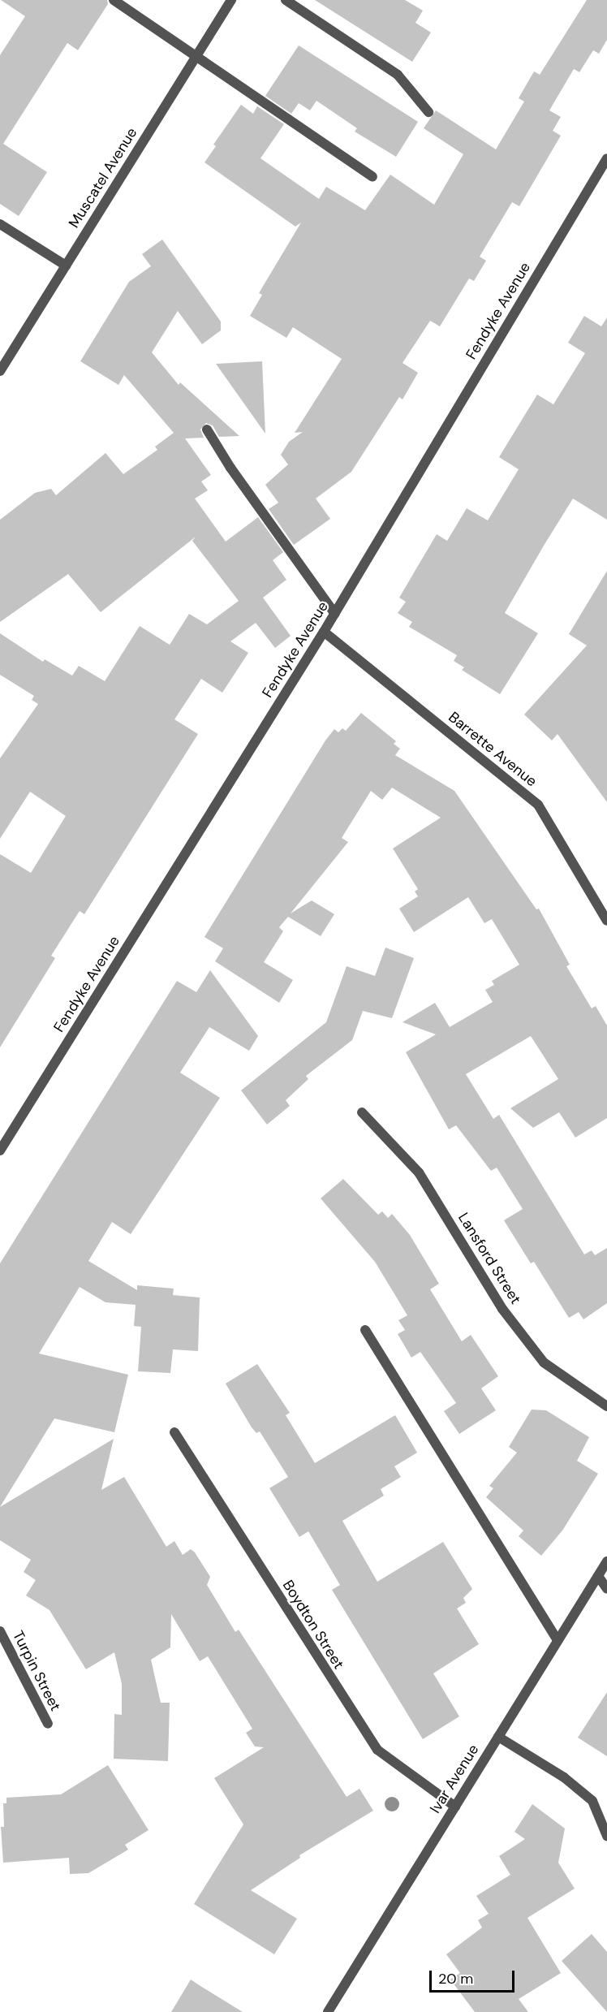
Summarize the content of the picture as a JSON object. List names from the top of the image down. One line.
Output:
{"streets":{"street":["Muscatel Avenue","Fendyke Avenue","Barrette Avenue","Lansford Street","Boydton Street","Turpin Street","Ivar Avenue"]},"crossings":[["Fendyke Avenue","Barrette Avenue"],["Boydton Street","Ivar Avenue"]],"scale_bar":"20 m"}
